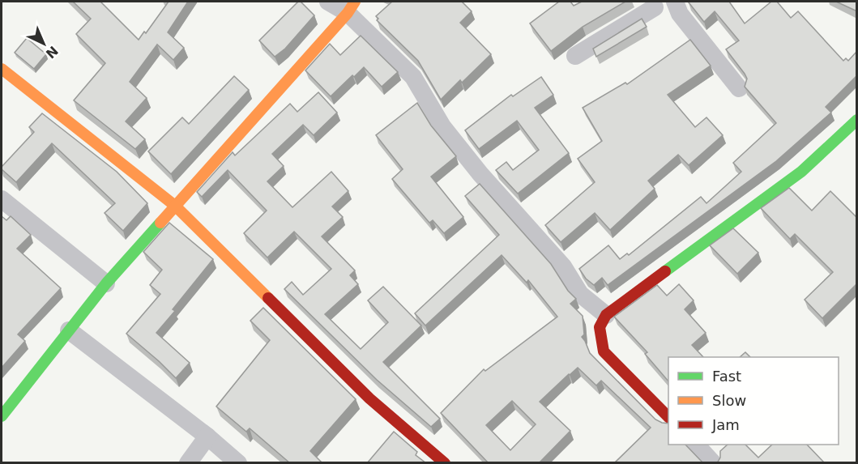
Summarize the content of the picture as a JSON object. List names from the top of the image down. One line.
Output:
{"legend":["Fast","Slow","Jam"],"north":"bottom right"}
